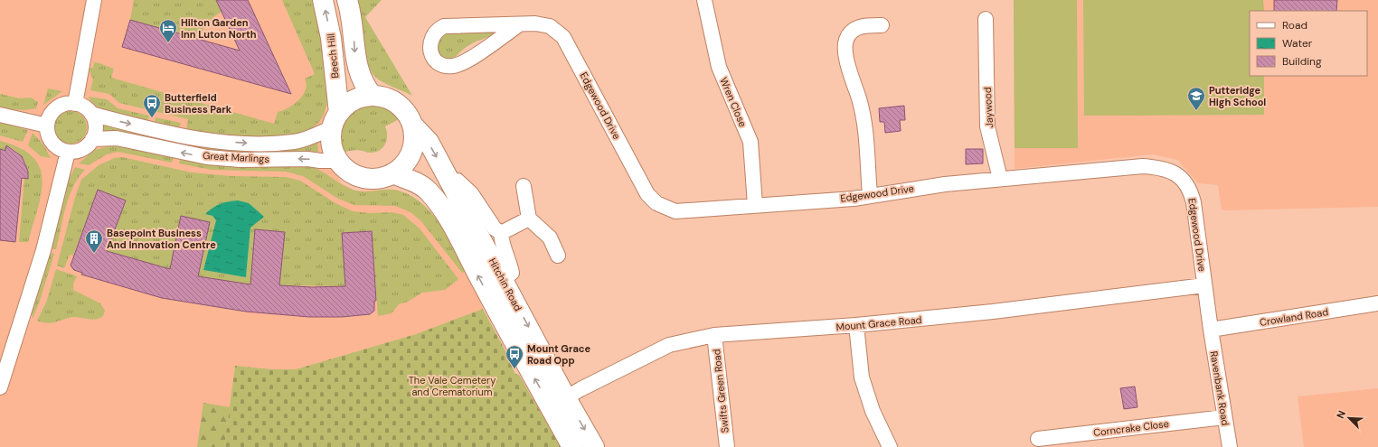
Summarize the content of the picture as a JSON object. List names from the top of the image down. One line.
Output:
{"streets":{"main road":["Beech Hill","Hitchin Road"],"street":["Wren Close","Edgewood Drive","Jaywood","Great Marlings","Crowland Road","Mount Grace Road","Ravenbank Road","Swifts Green Road","Corncrake Close"]},"crossings":[["Beech Hill","Great Marlings"],["Beech Hill","Hitchin Road"],["Wren Close","Edgewood Drive"],["Edgewood Drive","Jaywood"],["Edgewood Drive","Crowland Road"],["Edgewood Drive","Mount Grace Road"],["Edgewood Drive","Ravenbank Road"],["Great Marlings","Hitchin Road"],["Hitchin Road","Mount Grace Road"],["Crowland Road","Ravenbank Road"],["Mount Grace Road","Swifts Green Road"],["Ravenbank Road","Corncrake Close"]],"parks":["The Vale Cemetery and Crematorium"],"places":{"hotel":["Hilton Garden Inn Luton North"],"school or university":["Putteridge High School"],"bus stop":["Butterfield Business Park","Mount Grace Road Opp"],"building":["Basepoint Business And Innovation Centre"]},"legend":["Road","Water","Building"],"north":"top left"}
